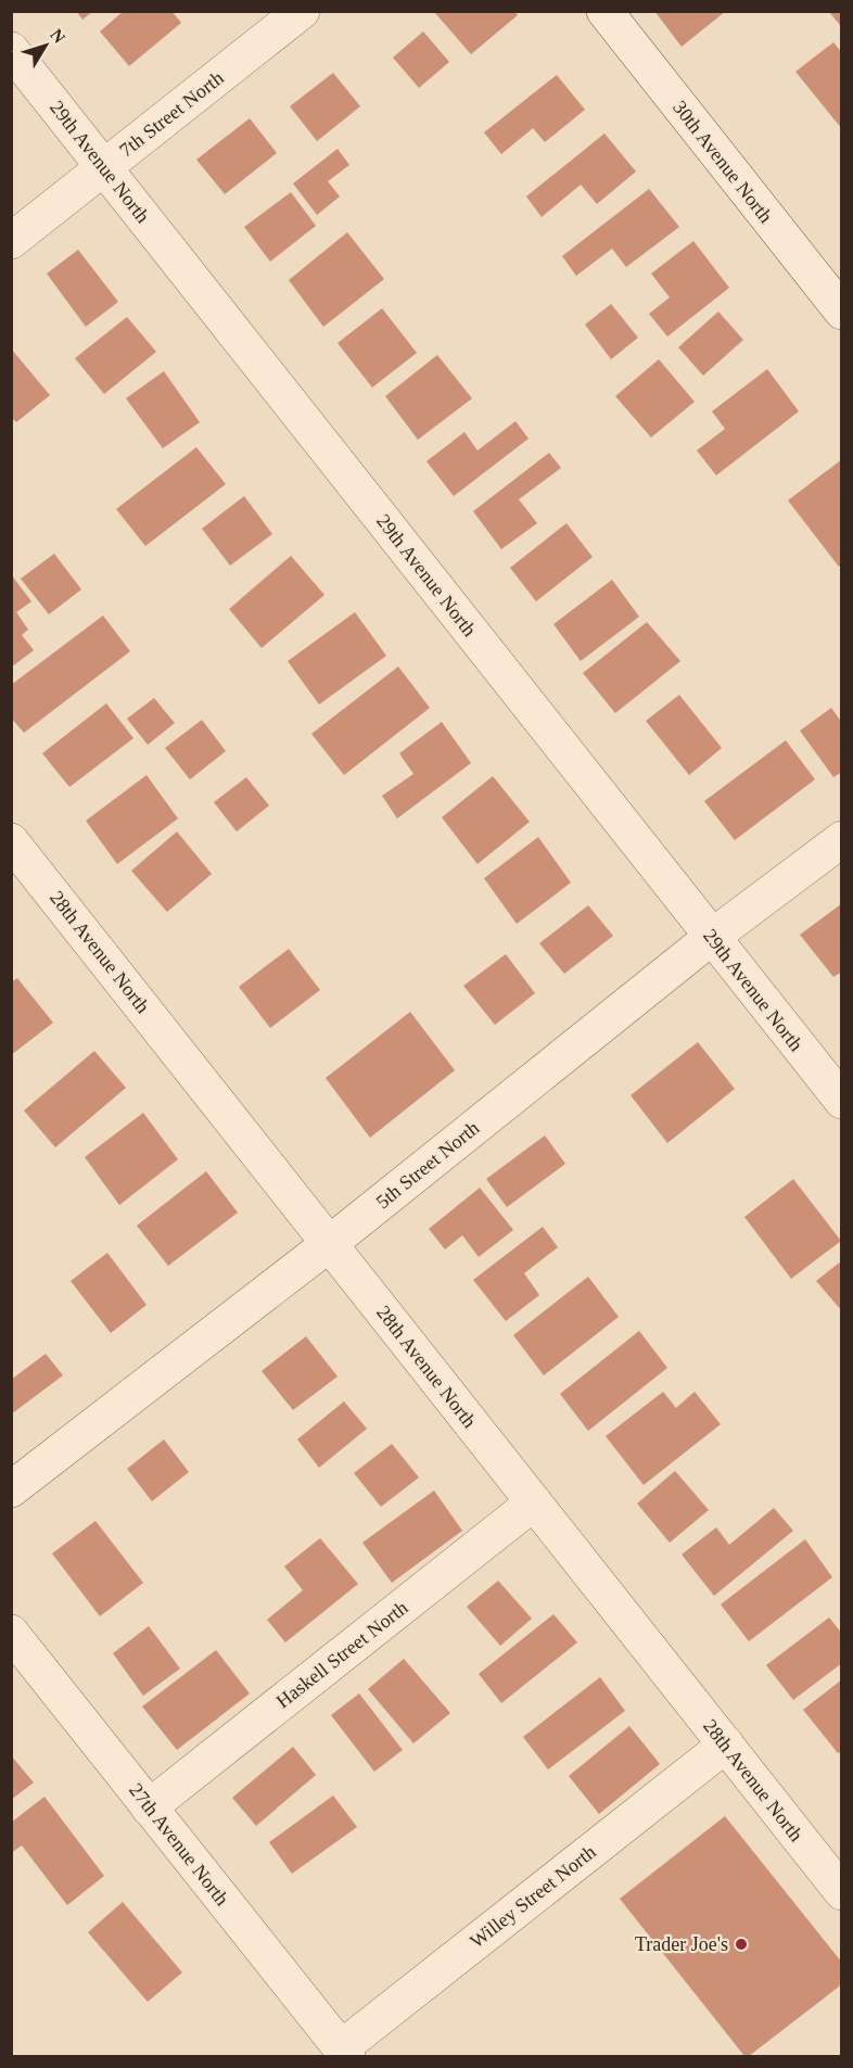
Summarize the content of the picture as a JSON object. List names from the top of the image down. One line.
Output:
{"streets":{"street":["7th Street North","29th Avenue North","30th Avenue North","28th Avenue North","5th Street North","Haskell Street North","27th Avenue North","Willey Street North"]},"crossings":[["7th Street North","29th Avenue North"],["29th Avenue North","5th Street North"],["28th Avenue North","5th Street North"],["28th Avenue North","Haskell Street North"],["28th Avenue North","Willey Street North"],["Haskell Street North","27th Avenue North"],["27th Avenue North","Willey Street North"]],"places":["Trader Joe's"],"north":"top right"}
